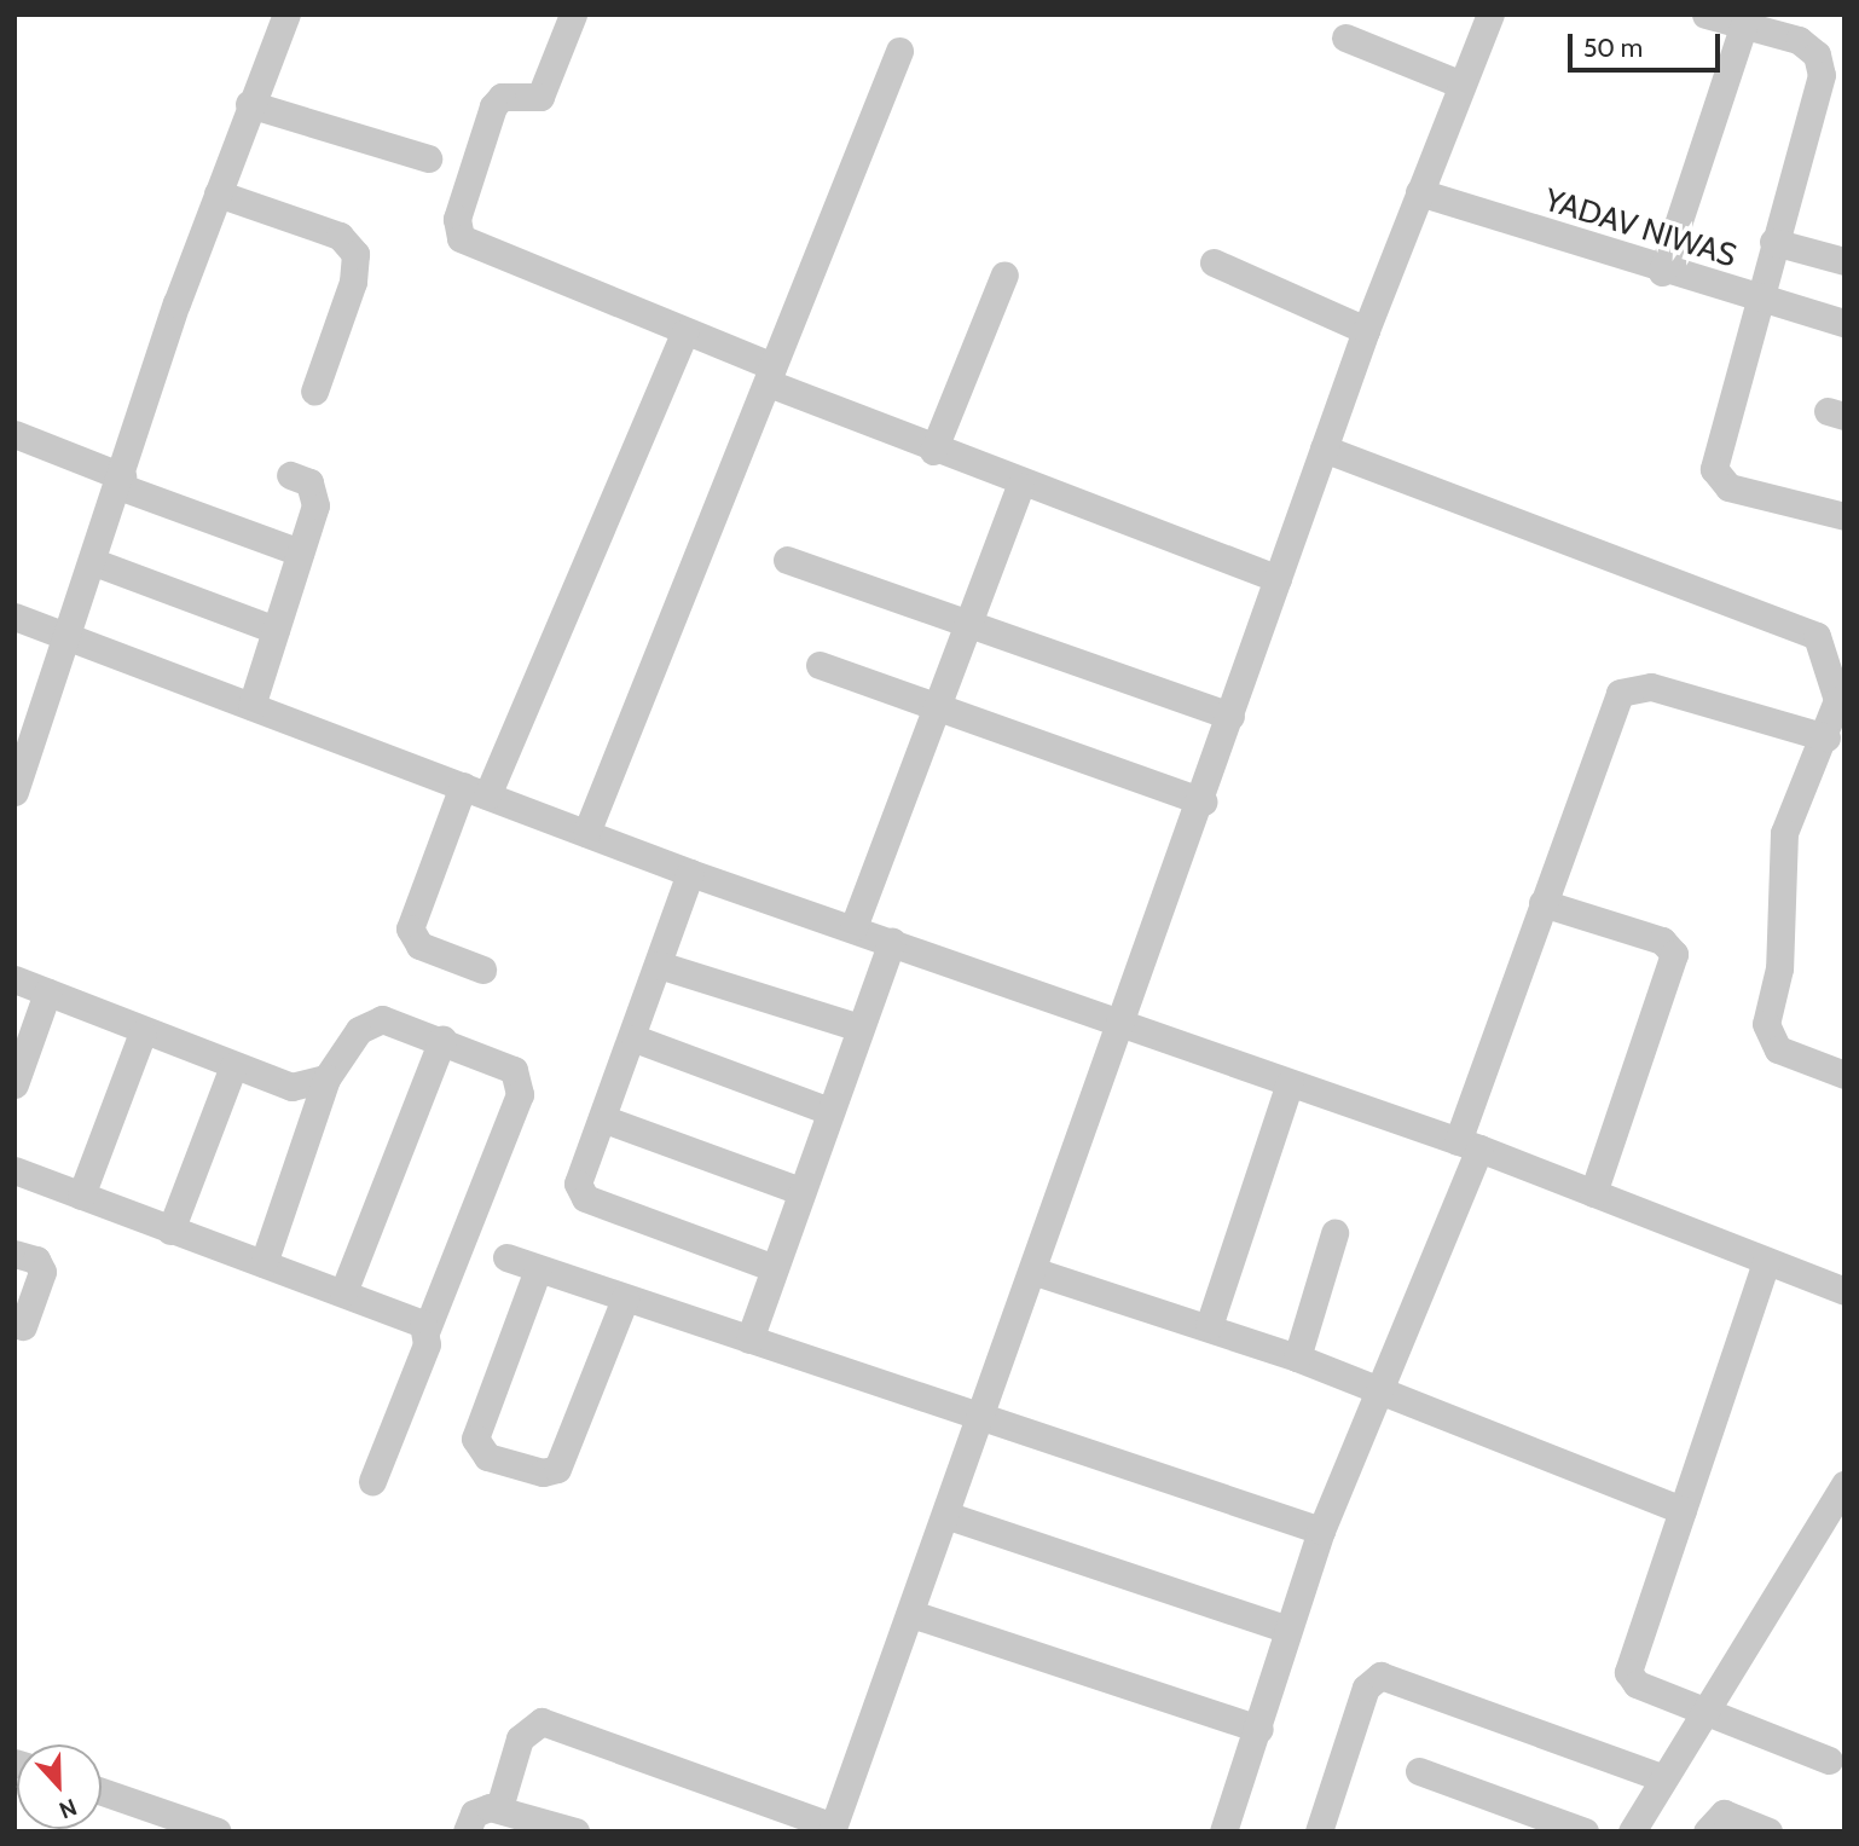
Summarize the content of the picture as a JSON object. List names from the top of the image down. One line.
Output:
{"streets":{"street":["YADAV NIWAS"]},"scale_bar":"50 m","north":"bottom"}
